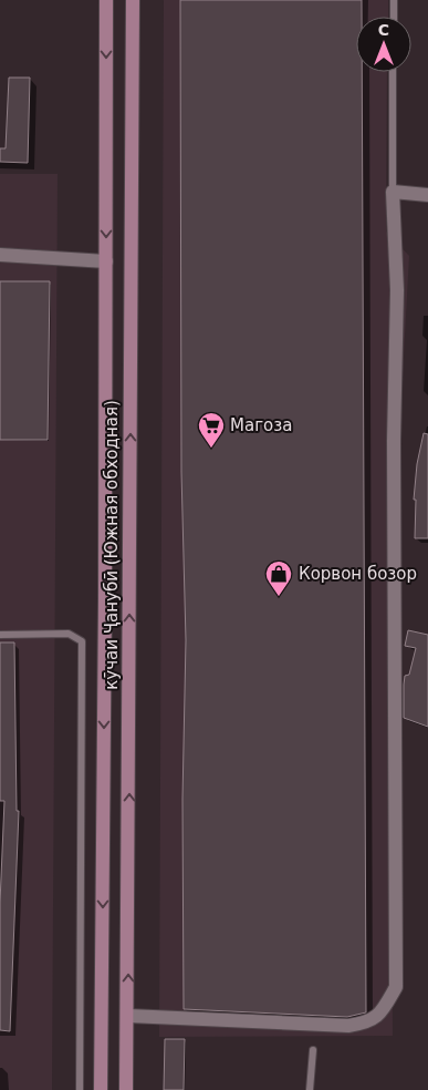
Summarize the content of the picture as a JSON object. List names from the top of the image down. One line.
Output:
{"streets":{"main road":["кӯчаи Ҷанубӣ (Южная обходная)"]},"places":{"supermarket":["Магоза"],"shop":["Корвон бозор"]},"north":"top"}
